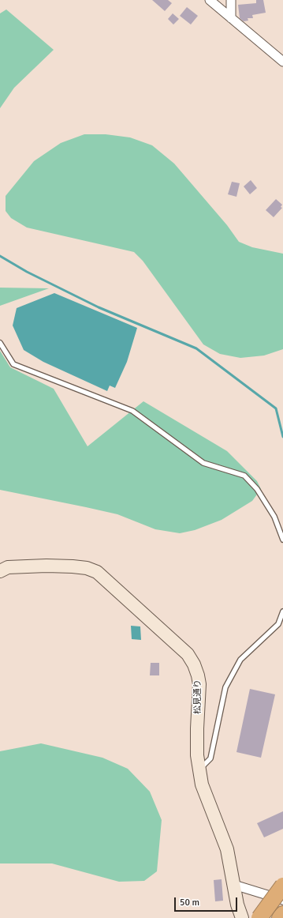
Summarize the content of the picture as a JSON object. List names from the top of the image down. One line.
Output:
{"streets":{"street":["松見通り"]},"scale_bar":"50 m"}
